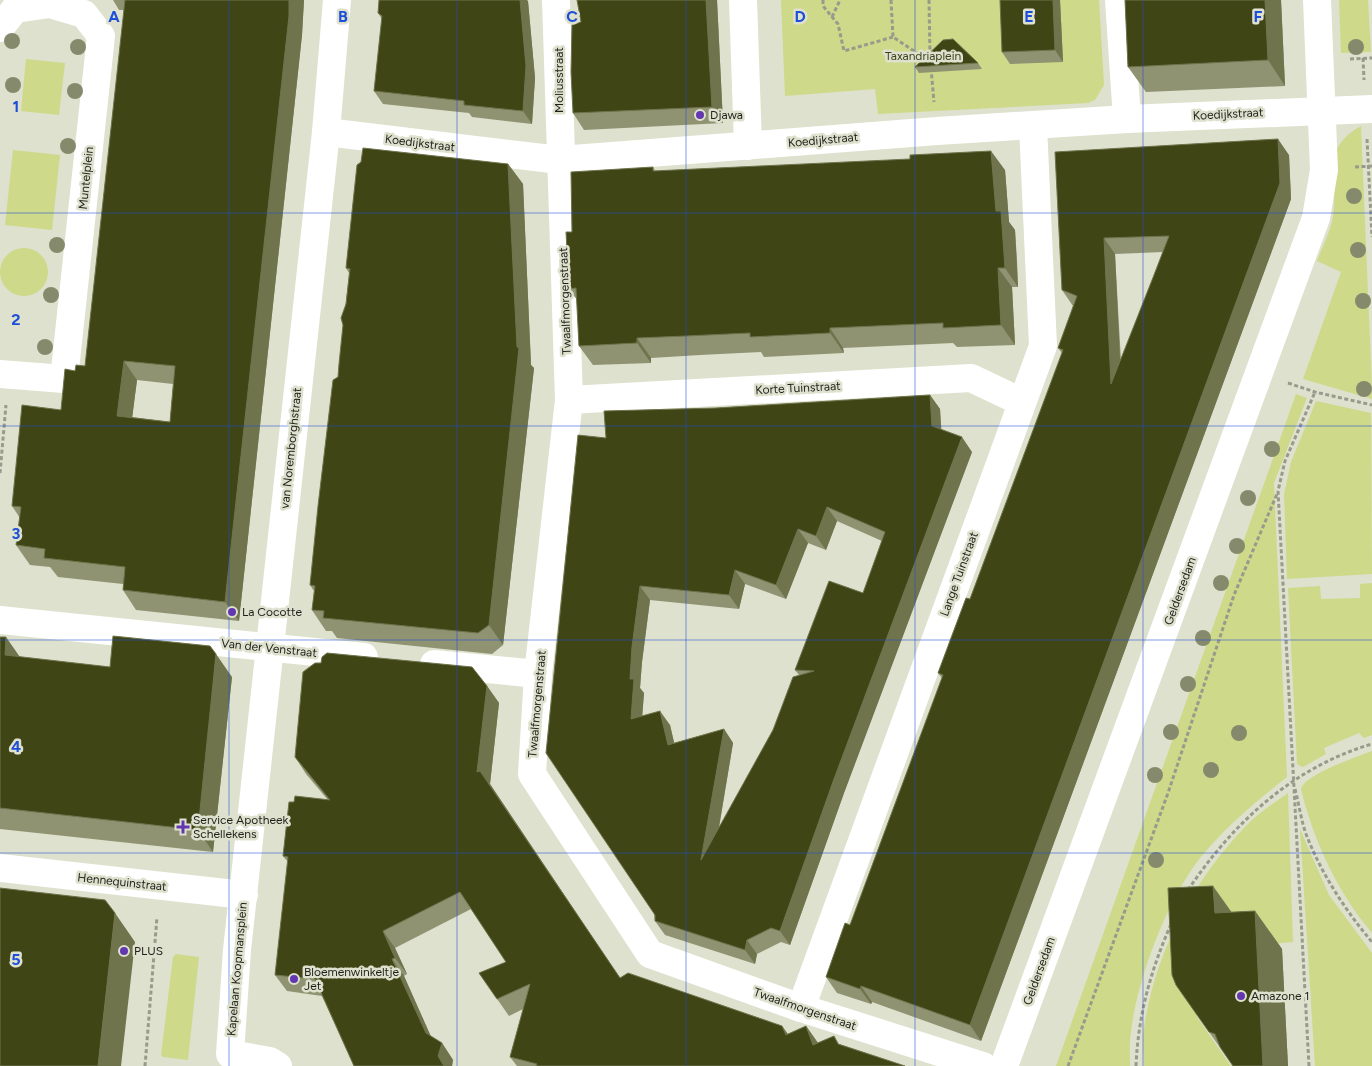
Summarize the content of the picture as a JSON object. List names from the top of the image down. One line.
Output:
{"streets":{"street":["Moliusstraat","Koedijkstraat","Muntelplein","Twaalfmorgenstraat","Korte Tuinstraat","van Noremborghstraat","Lange Tuinstraat","Geldersedam","Van der Venstraat","Hennequinstraat","Kapelaan Koopmansplein"]},"crossings":[["Moliusstraat","Koedijkstraat"],["Moliusstraat","Twaalfmorgenstraat"],["Koedijkstraat","Twaalfmorgenstraat"],["Koedijkstraat","van Noremborghstraat"],["Koedijkstraat","Lange Tuinstraat"],["Koedijkstraat","Geldersedam"],["Twaalfmorgenstraat","Korte Tuinstraat"],["Twaalfmorgenstraat","Lange Tuinstraat"],["Korte Tuinstraat","Lange Tuinstraat"],["van Noremborghstraat","Van der Venstraat"],["van Noremborghstraat","Hennequinstraat"],["van Noremborghstraat","Kapelaan Koopmansplein"],["Hennequinstraat","Kapelaan Koopmansplein"]],"parks":["Taxandriaplein"],"places":{"other":["Djawa","La Cocotte","PLUS","Bloemenwinkeltje Jet","Amazone 1"],"health":["Service Apotheek Schellekens"]},"grid":{"columns":["A","B","C","D","E","F"],"rows":["1","2","3","4","5"]}}
